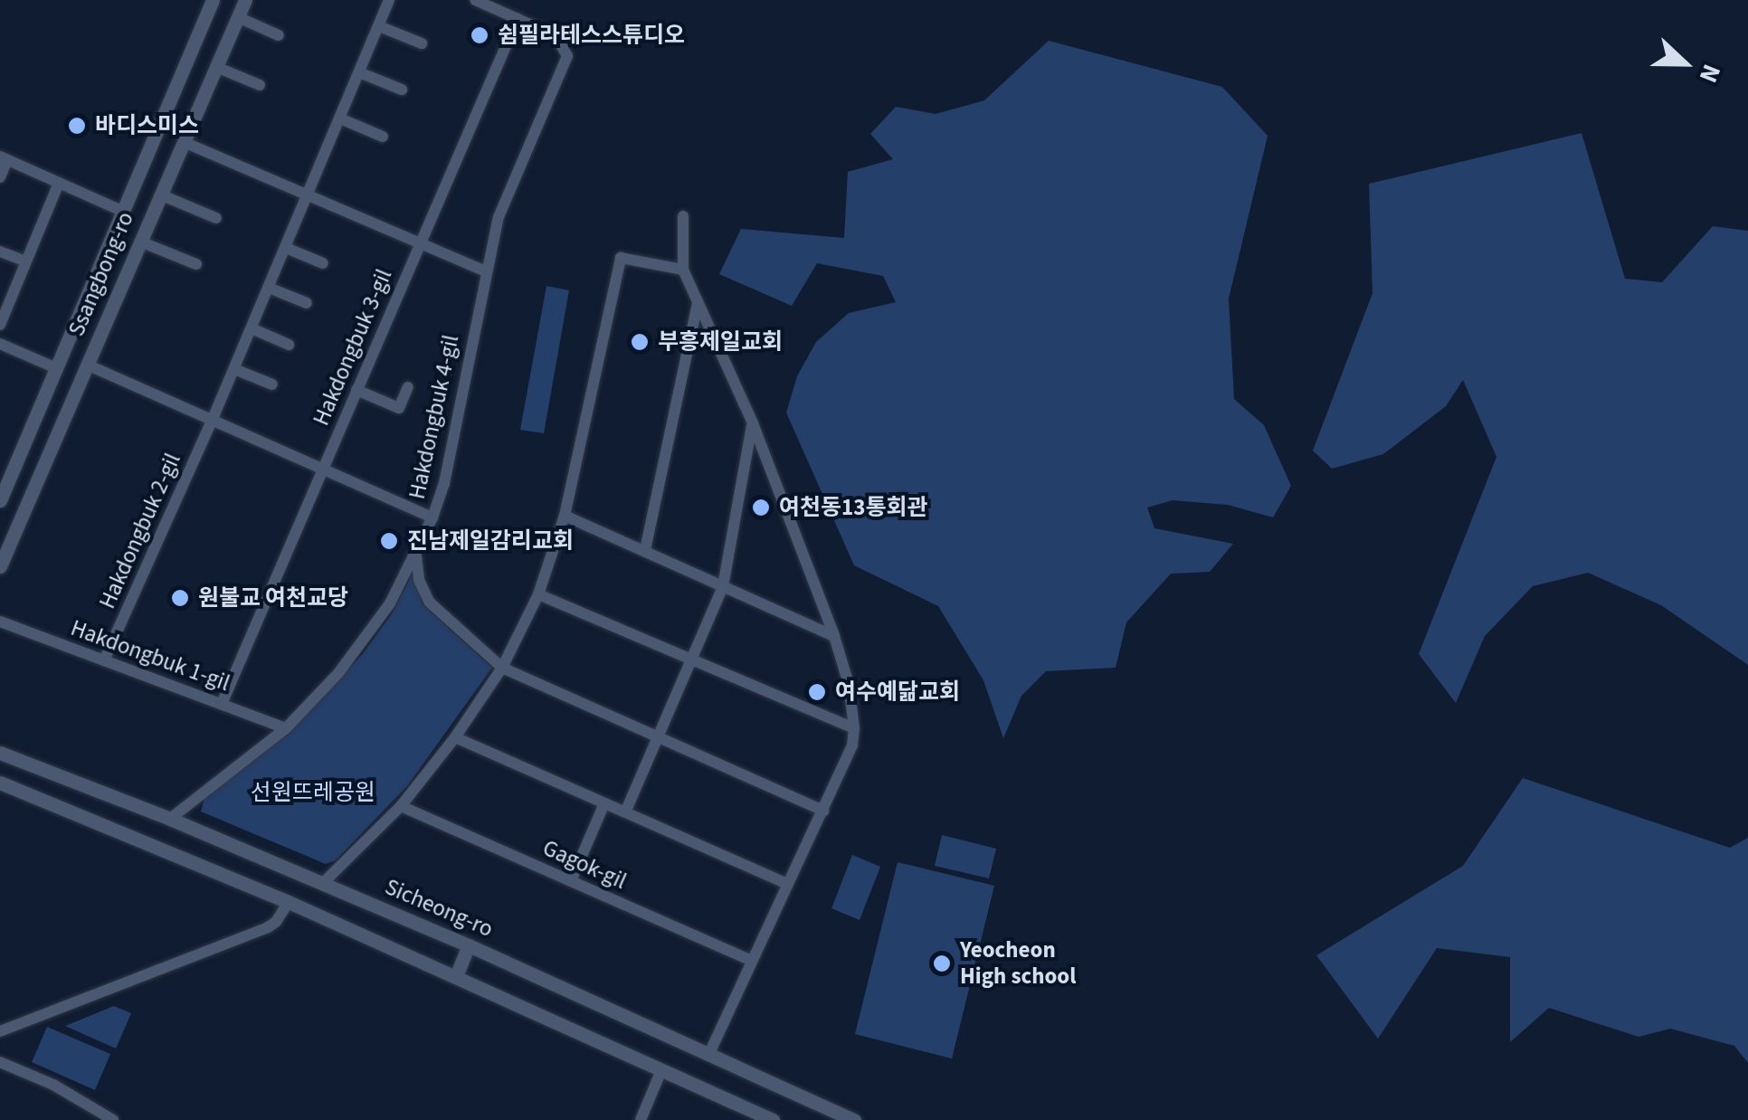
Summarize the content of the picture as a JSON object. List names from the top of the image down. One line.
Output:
{"streets":{"street":["Ssangbong-ro","Hakdongbuk 3-gil","Hakdongbuk 4-gil","Hakdongbuk 2-gil","Hakdongbuk 1-gil","Gagok-gil","Sicheong-ro"]},"crossings":[["Hakdongbuk 4-gil","Hakdongbuk 1-gil"],["Hakdongbuk 4-gil","Sicheong-ro"],["Hakdongbuk 2-gil","Hakdongbuk 1-gil"]],"parks":["선원뜨레공원"],"places":["쉼필라테스스튜디오","바디스미스","부흥제일교회","여천동13통회관","진남제일감리교회","원불교 여천교당","여수예닮교회","Yeocheon High school"],"north":"right"}
